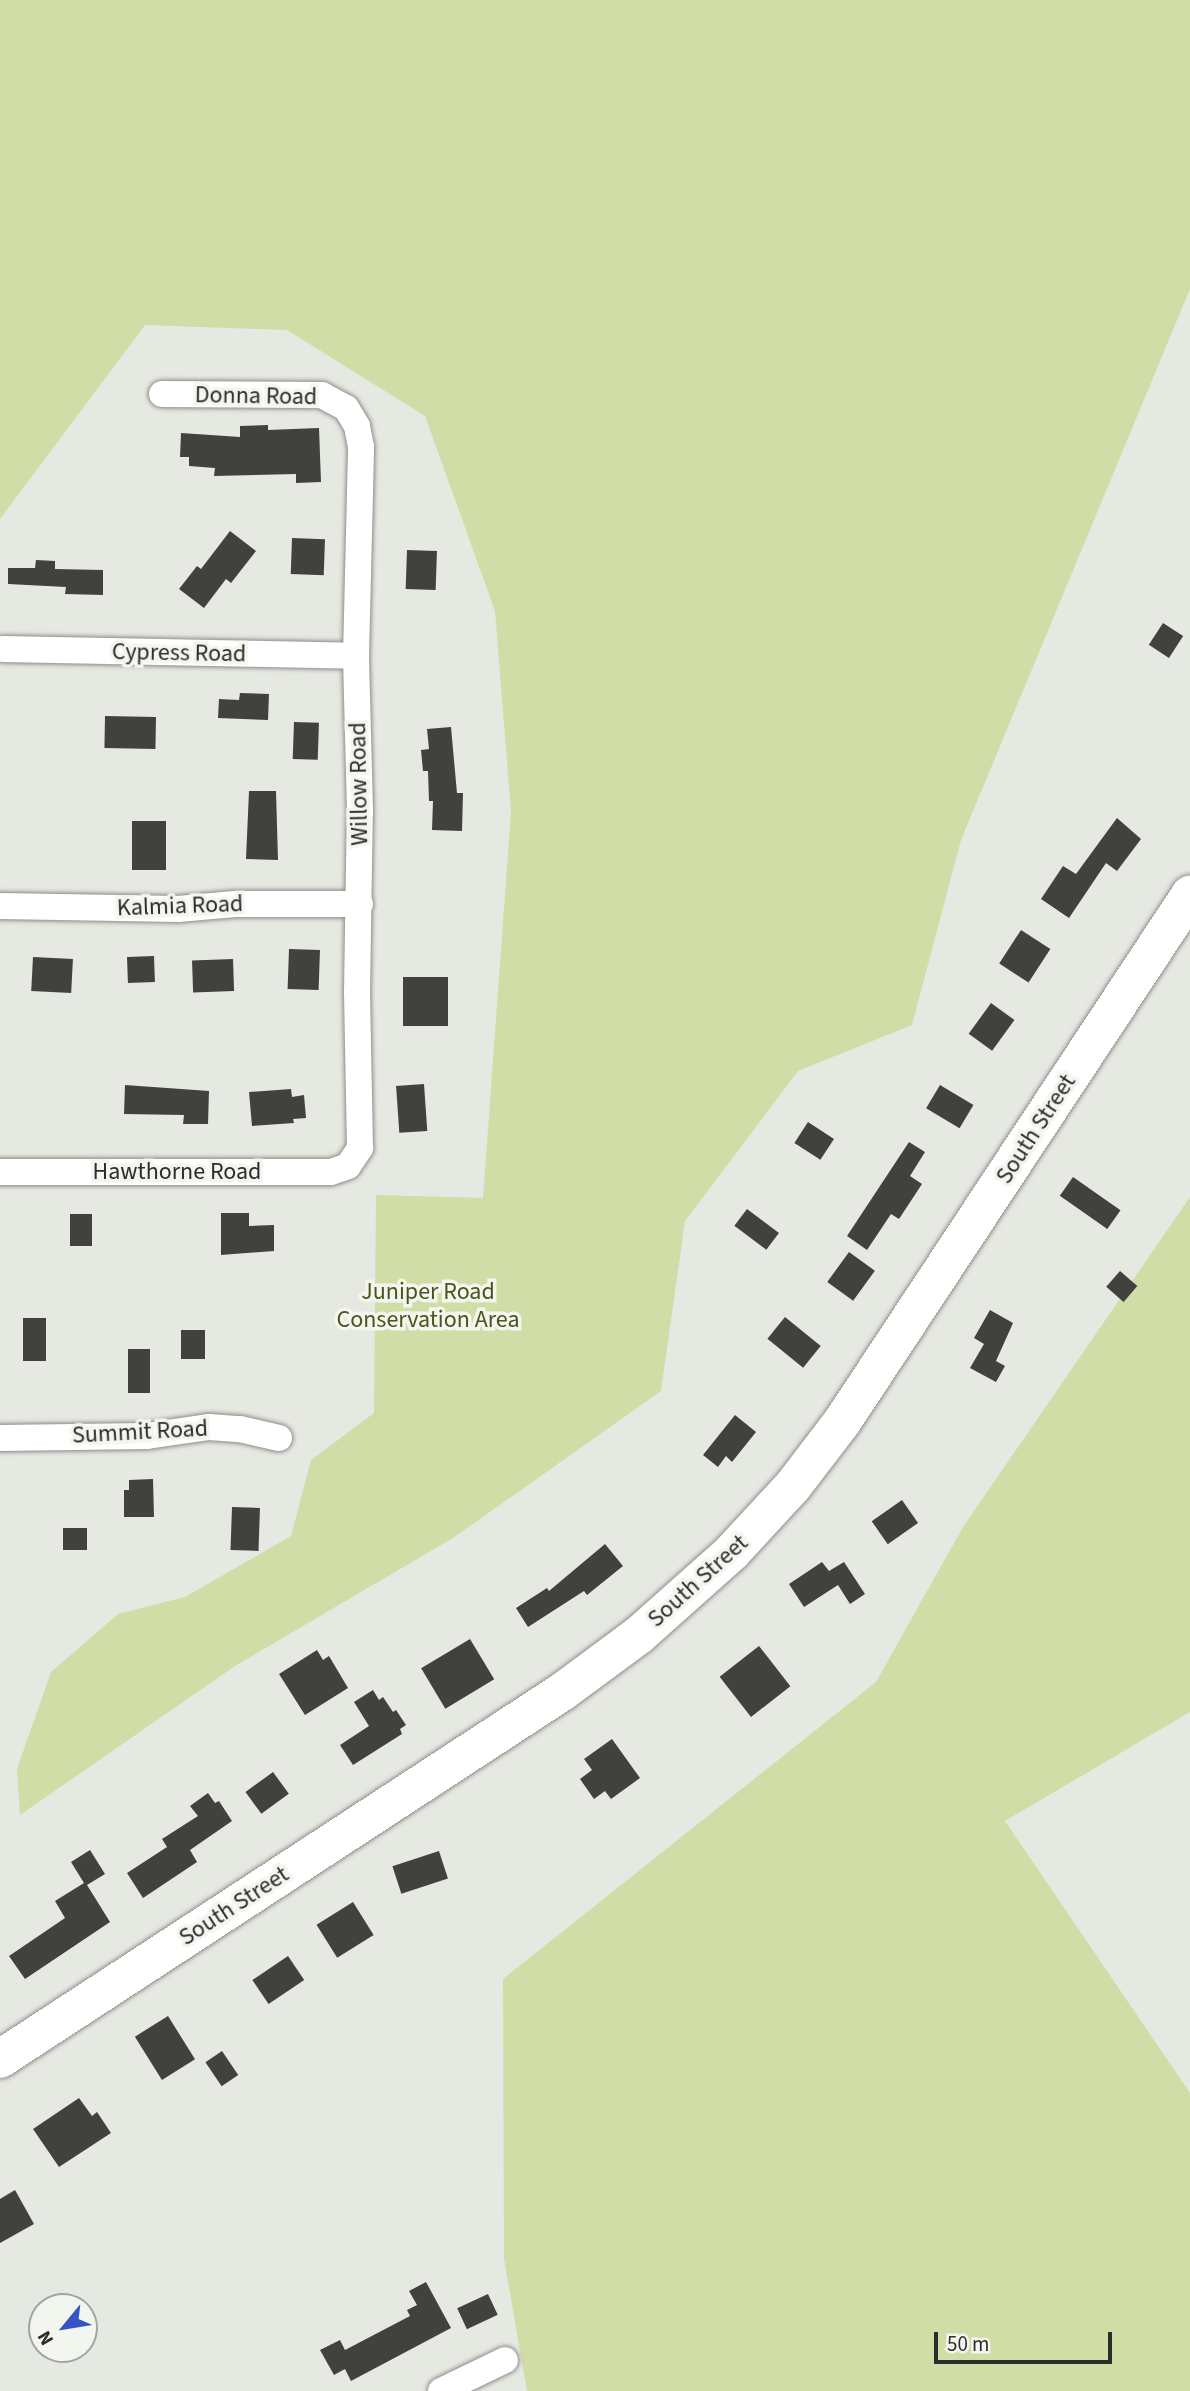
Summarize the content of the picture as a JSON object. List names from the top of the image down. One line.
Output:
{"streets":{"main road":["South Street"],"street":["Donna Road","Cypress Road","Willow Road","Kalmia Road","Hawthorne Road","Summit Road"]},"crossings":[["Donna Road","Willow Road"],["Cypress Road","Willow Road"],["Willow Road","Kalmia Road"],["Willow Road","Hawthorne Road"]],"parks":["Juniper Road Conservation Area"],"scale_bar":"50 m","north":"bottom left"}
